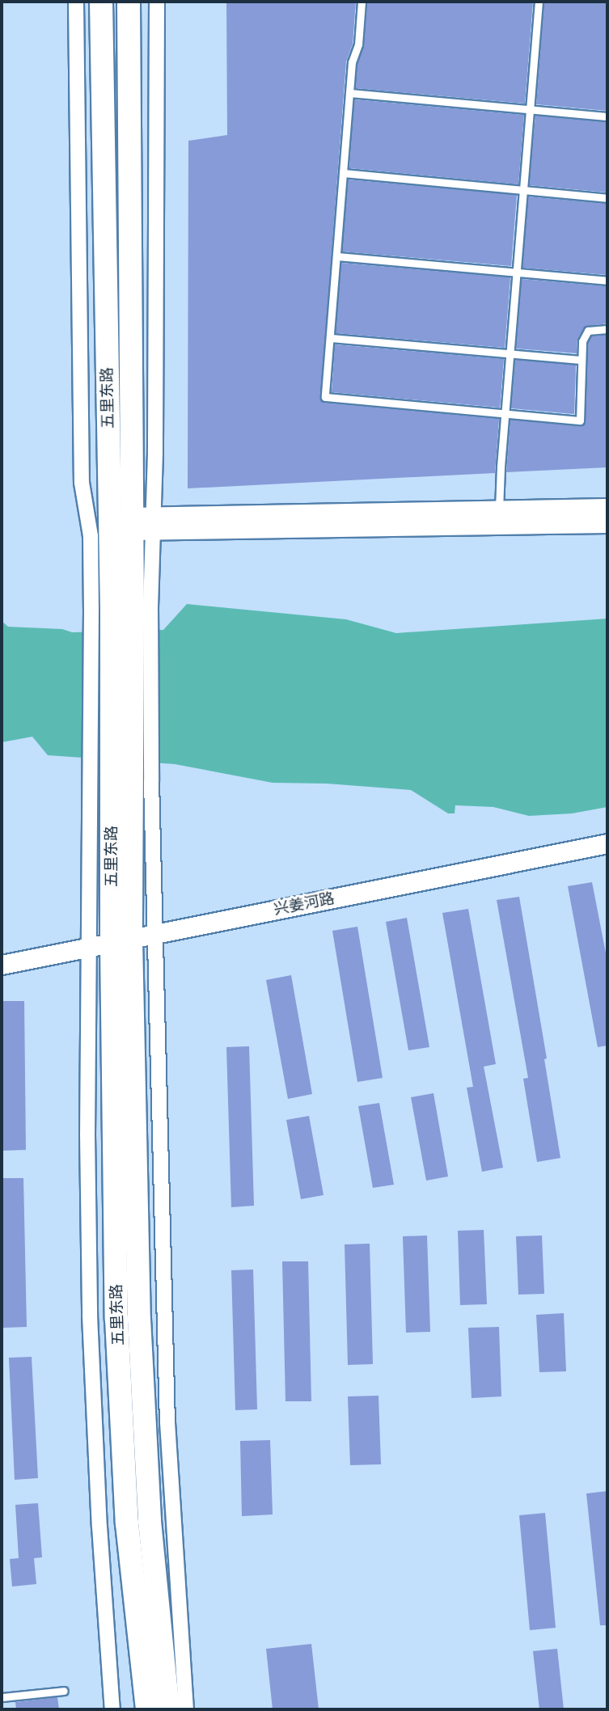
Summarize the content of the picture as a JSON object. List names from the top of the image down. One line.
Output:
{"streets":{"main road":["五里东路"],"street":["兴姜河路"]},"crossings":[["五里东路","兴姜河路"]]}
